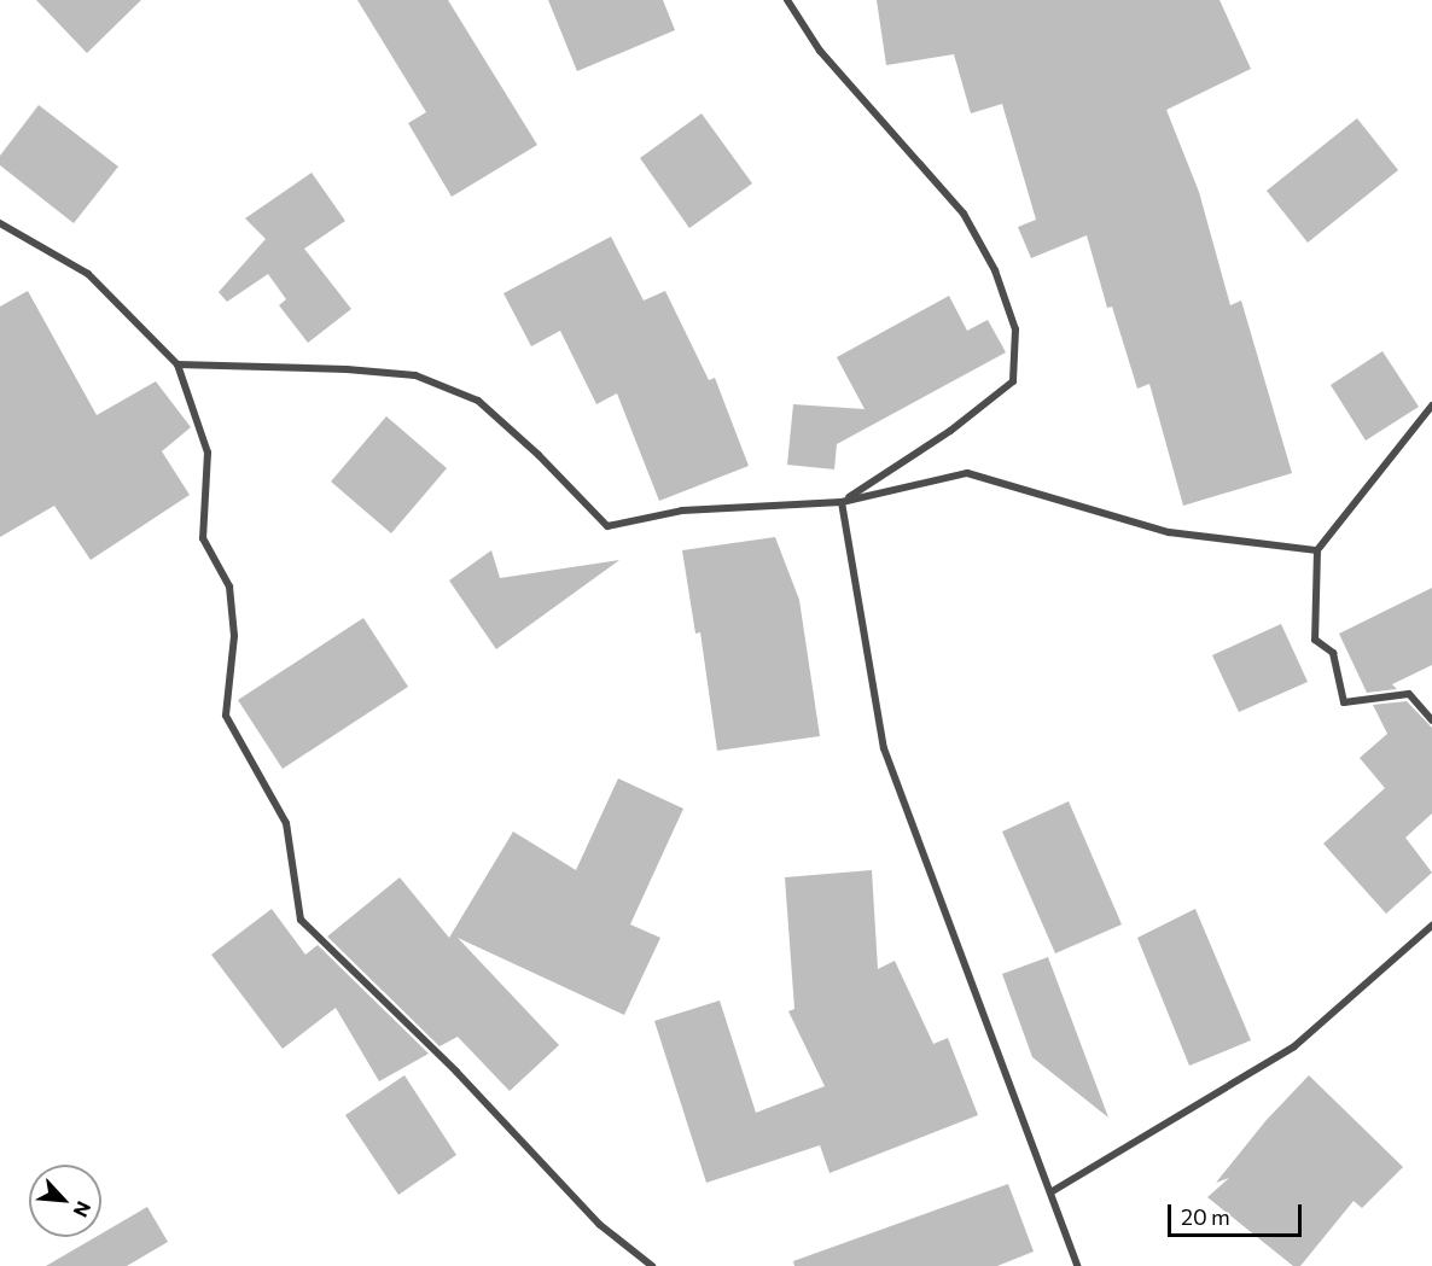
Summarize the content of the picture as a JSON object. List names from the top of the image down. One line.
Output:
{"scale_bar":"20 m","north":"bottom right"}
